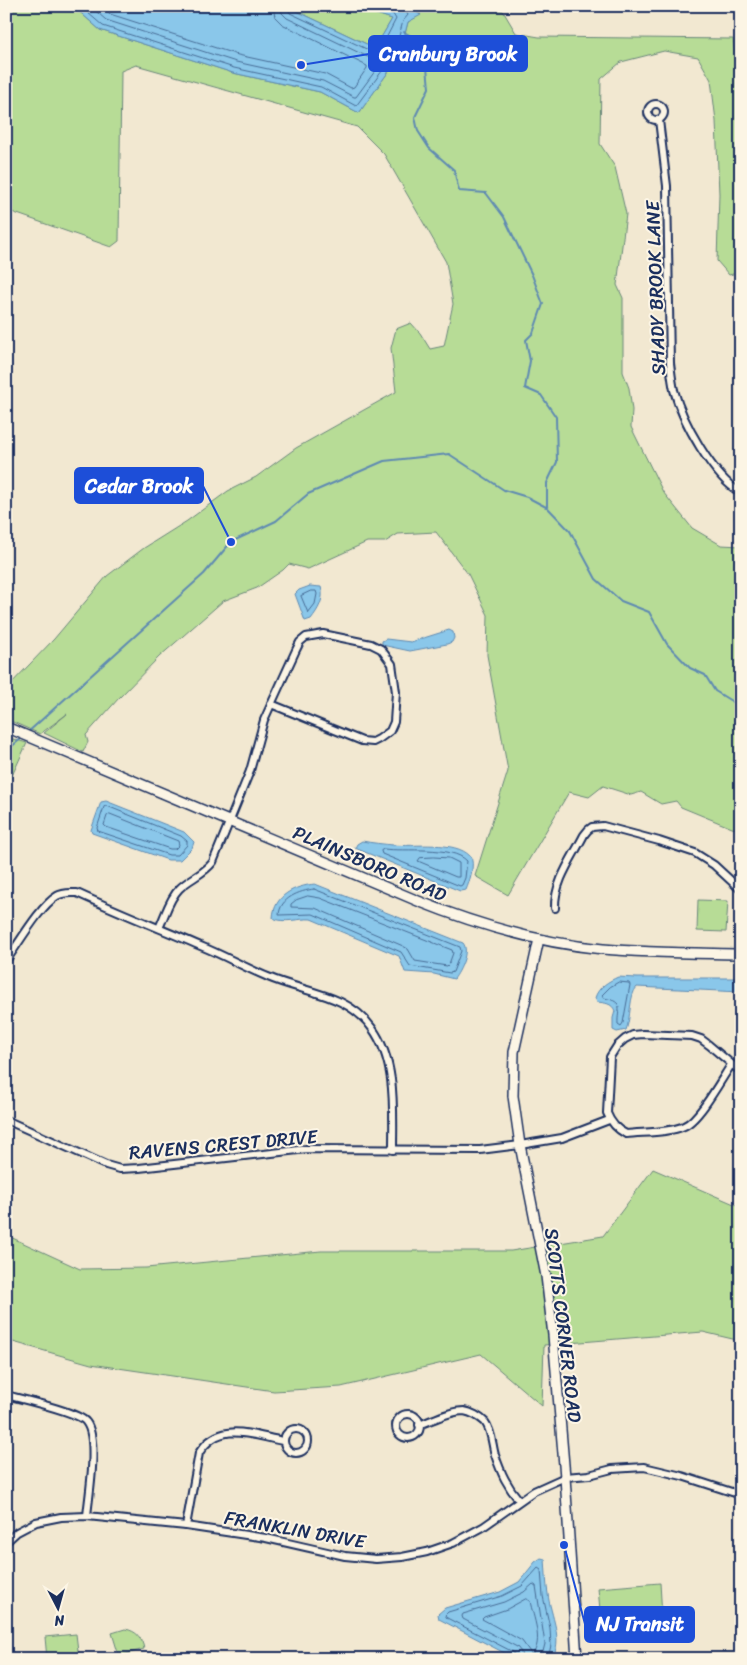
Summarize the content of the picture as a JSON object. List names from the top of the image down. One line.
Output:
{"streets":{"street":["SHADY BROOK LANE","PLAINSBORO ROAD","RAVENS CREST DRIVE","SCOTTS CORNER ROAD","FRANKLIN DRIVE"]},"crossings":[["PLAINSBORO ROAD","SCOTTS CORNER ROAD"],["RAVENS CREST DRIVE","SCOTTS CORNER ROAD"],["SCOTTS CORNER ROAD","FRANKLIN DRIVE"]],"places":["Cranbury Brook","Cedar Brook","NJ Transit"],"north":"bottom"}
